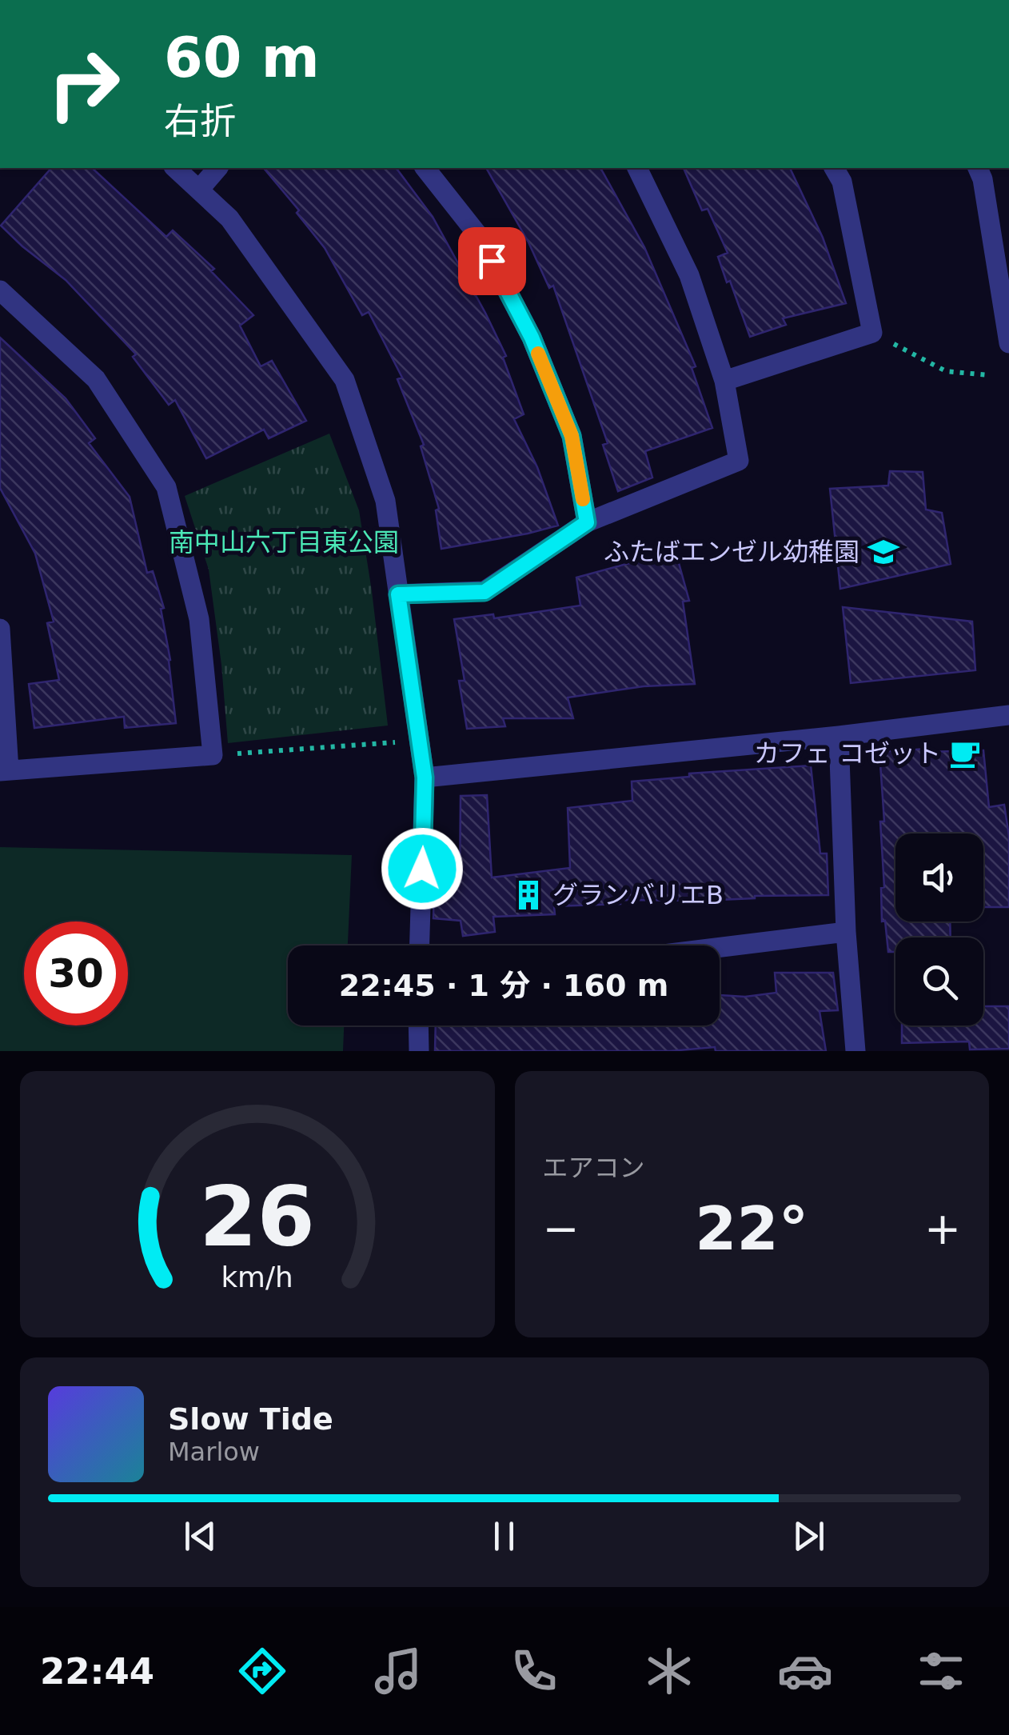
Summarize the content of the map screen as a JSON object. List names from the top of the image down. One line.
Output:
{"parks":["南中山六丁目東公園"],"places":{"school or university":["ふたばエンゼル幼稚園"],"cafe":["カフェ コゼット"],"building":["グランバリエB"]},"page":{"turn":["60 m","右折"],"limit":"30","trip":"22:45 · 1 分 · 160 m","tile":"エアコン","heat":["−","22°","+"],"song":["Slow Tide","Marlow"],"tabs":"22:44","gauge":["26","km/h"]}}
